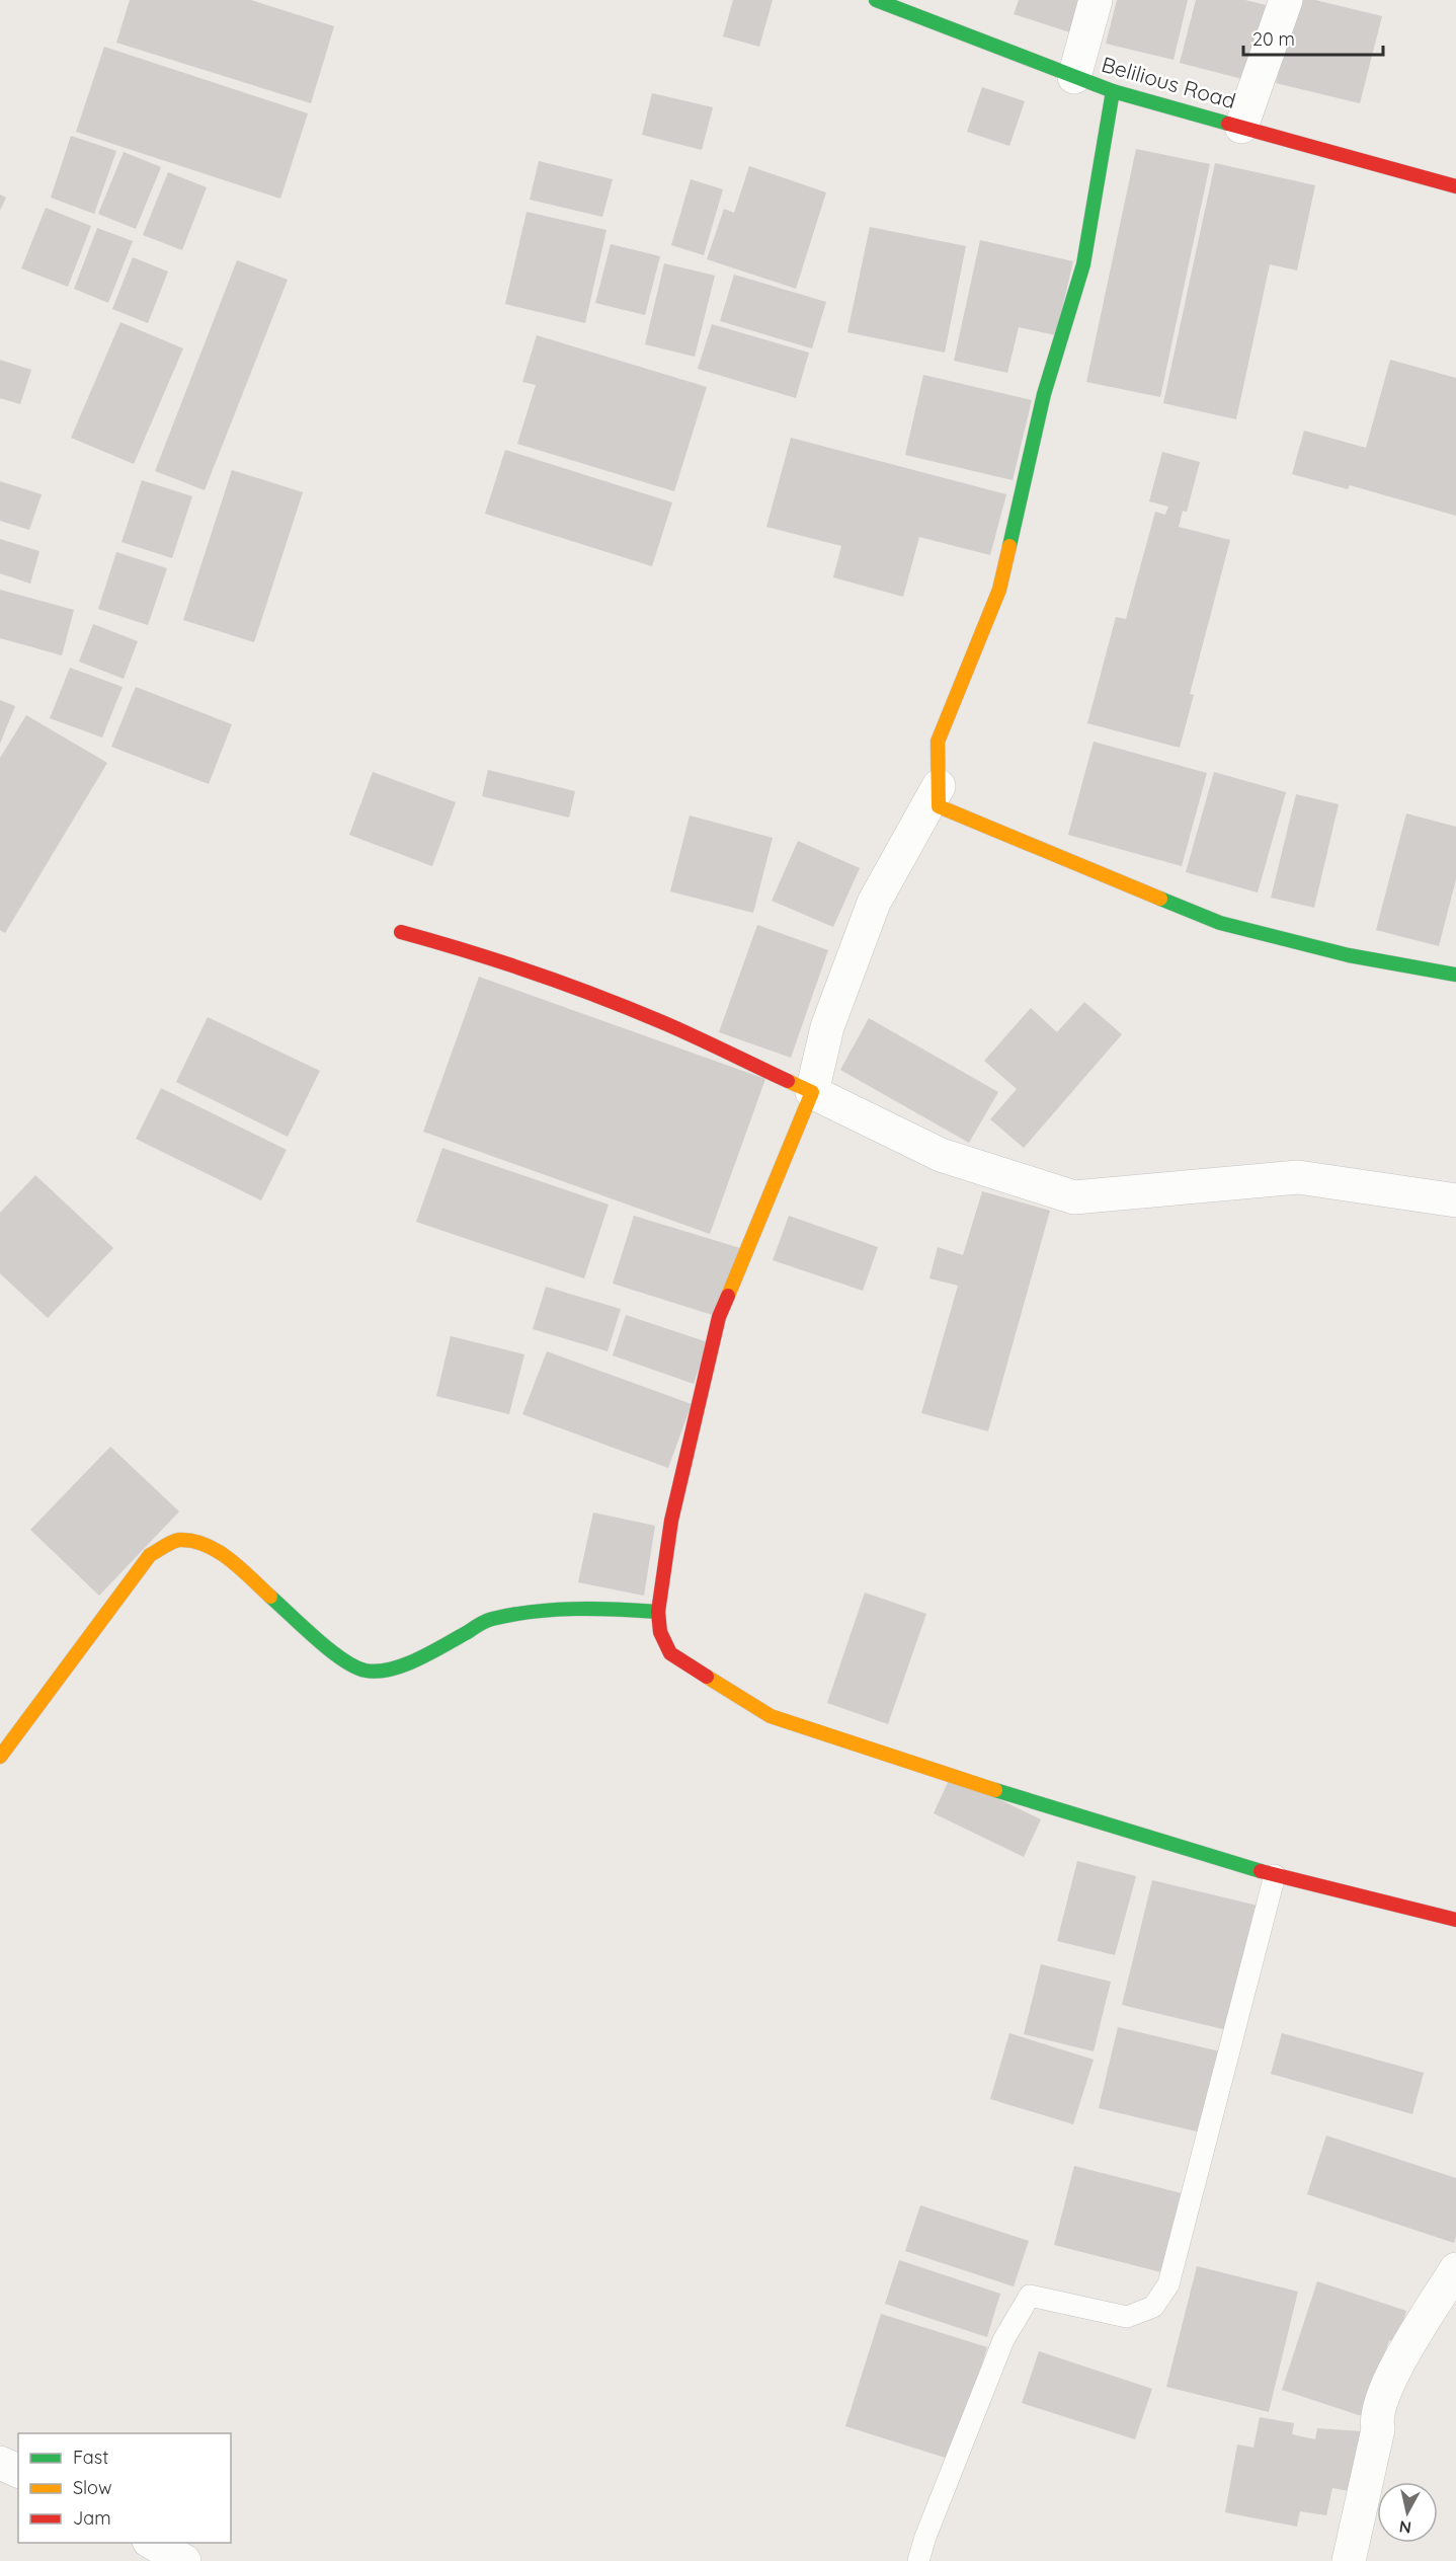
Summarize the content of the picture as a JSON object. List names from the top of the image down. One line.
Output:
{"streets":{"street":["Belilious Road"]},"legend":["Fast","Slow","Jam"],"scale_bar":"20 m","north":"bottom"}
